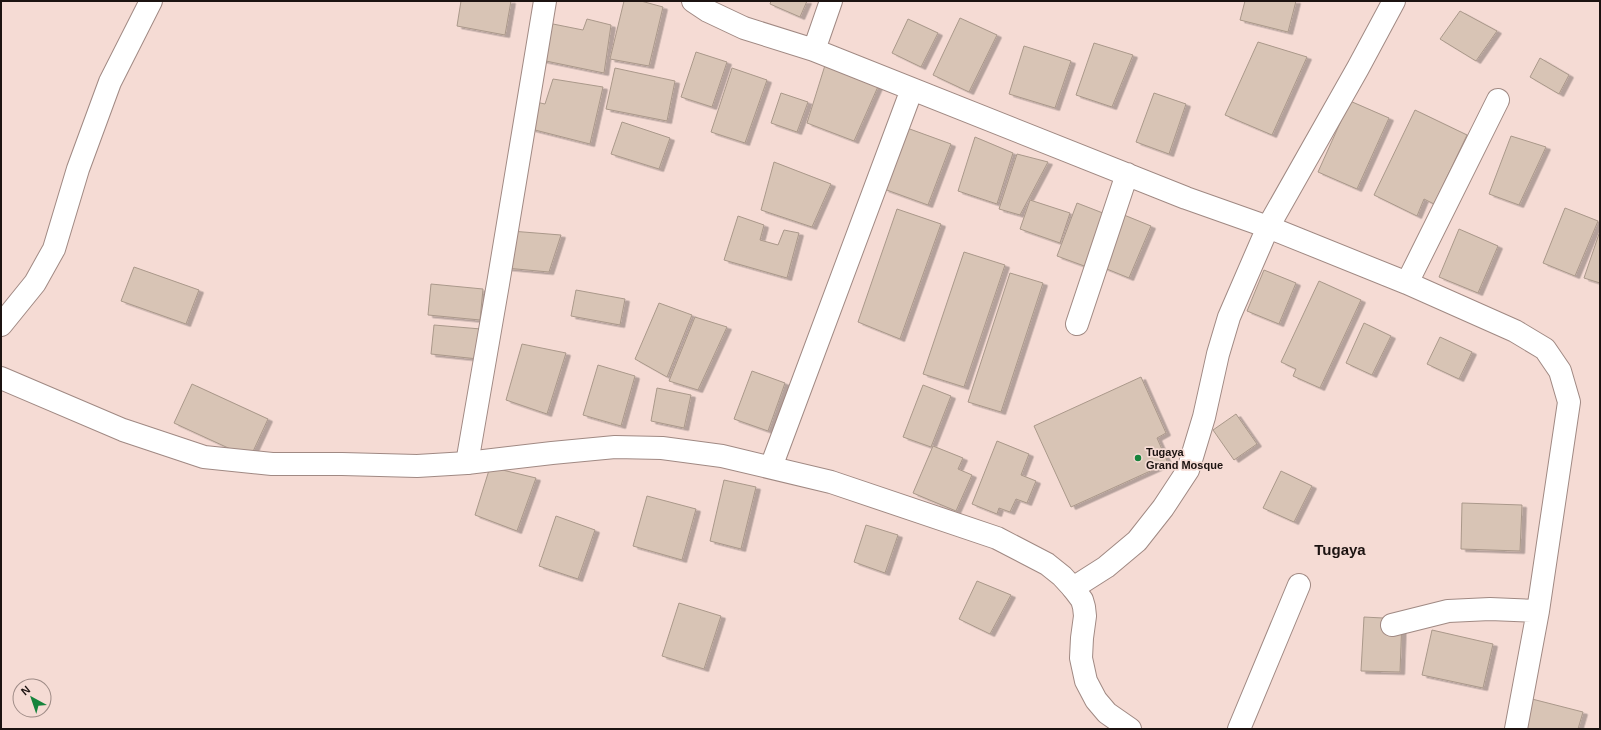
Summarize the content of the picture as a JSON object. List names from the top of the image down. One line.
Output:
{"districts":["Tugaya"],"places":["Tugaya Grand Mosque"],"north":"top left"}
